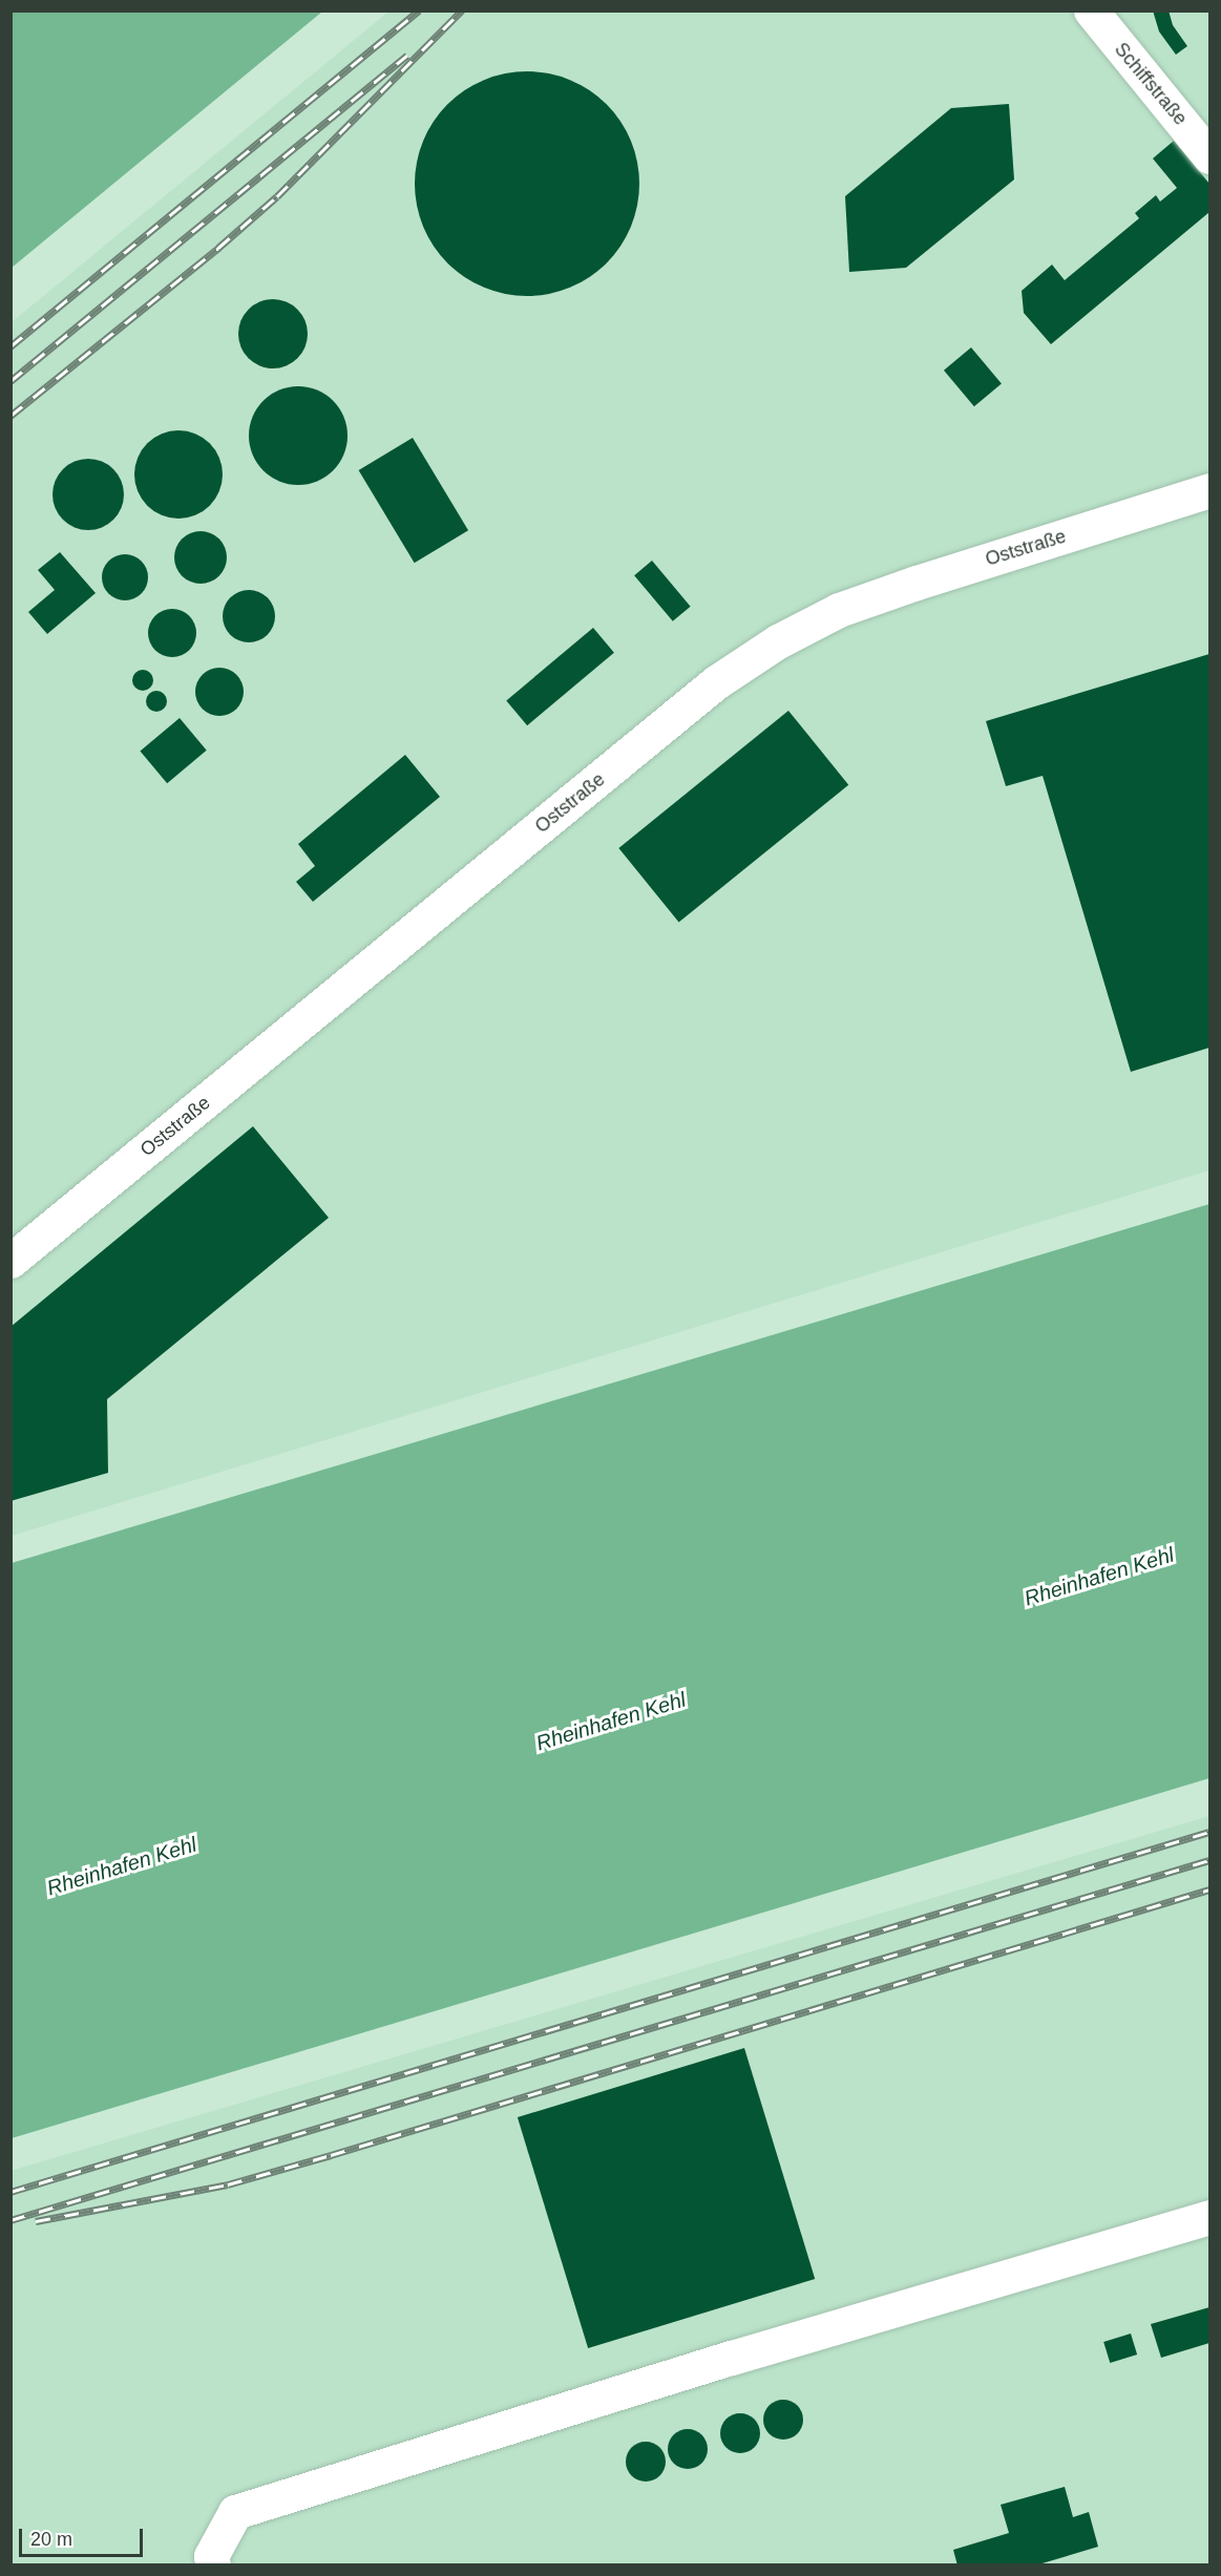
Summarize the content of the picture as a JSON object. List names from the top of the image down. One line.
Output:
{"streets":{"street":["Schiffstraße","Oststraße"]},"water":["Rheinhafen Kehl"],"scale_bar":"20 m"}
